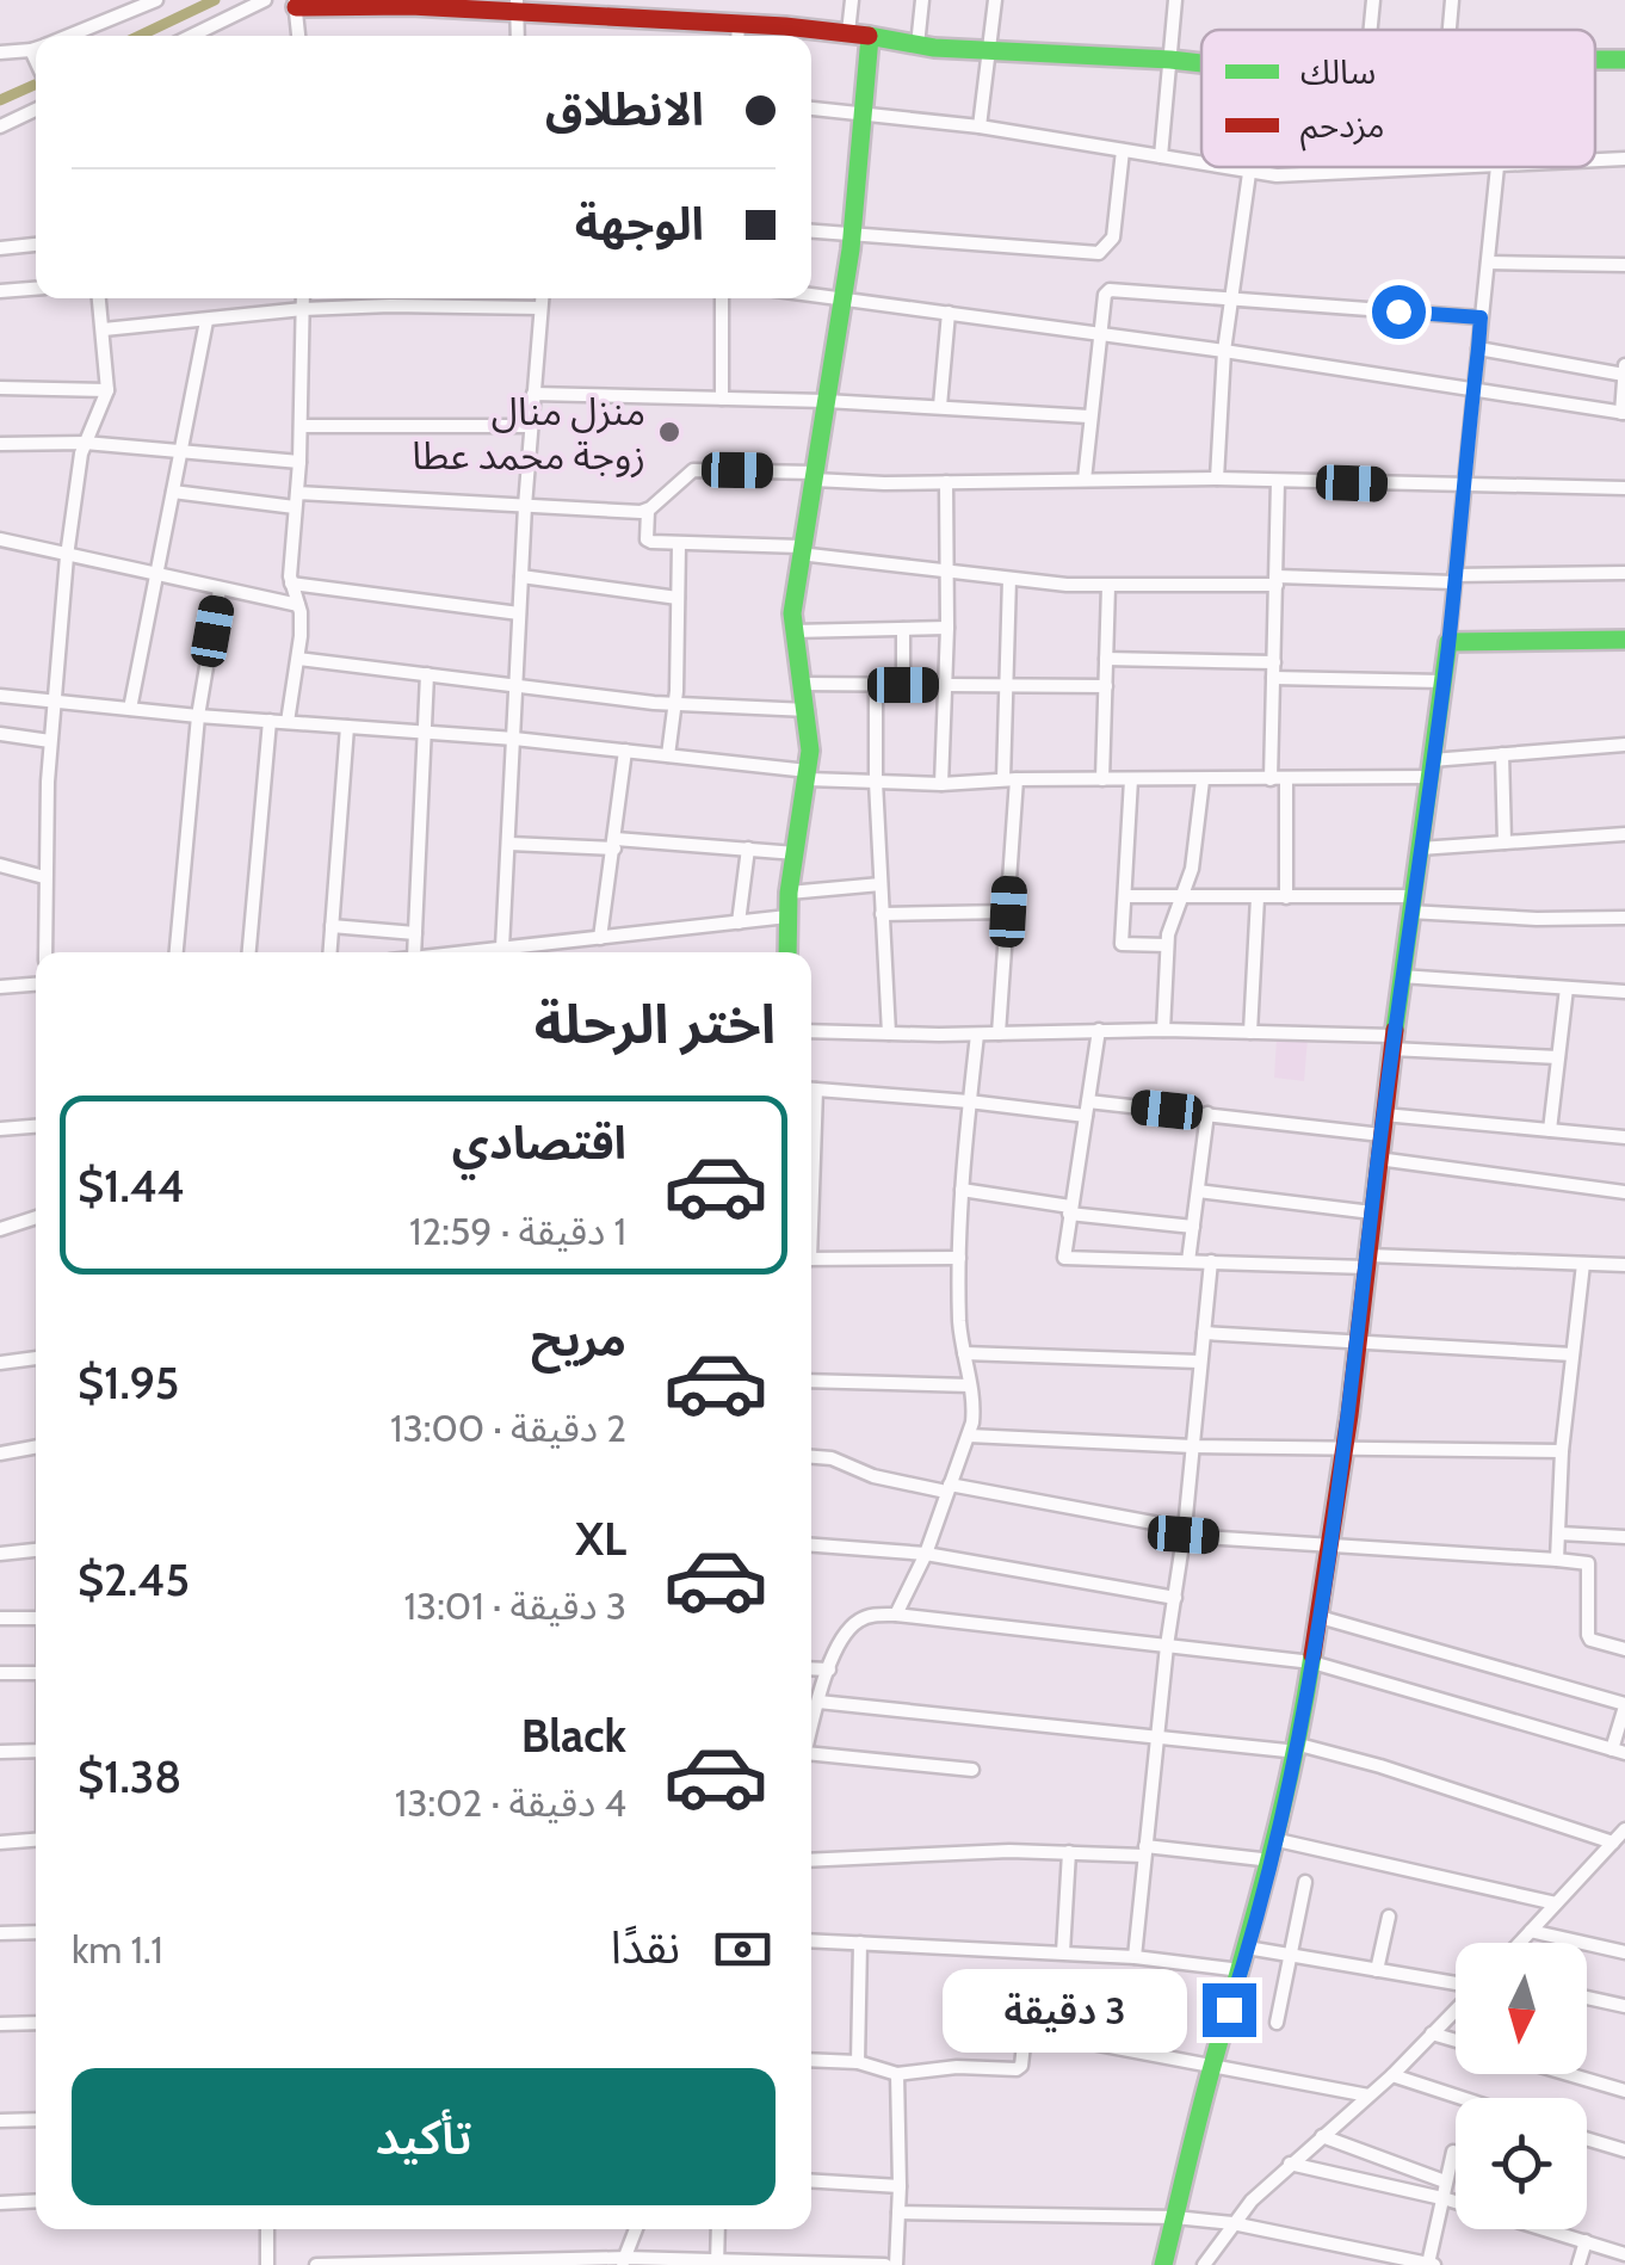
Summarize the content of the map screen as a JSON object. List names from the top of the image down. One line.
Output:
{"places":["منزل منال زوجة محمد عطا"],"legend":["سالك","مزدحم"],"north":"bottom","page":{"banner":["الانطلاق","الوجهة"],"heading":"اختر الرحلة","list":[{"name":"اقتصادي","note":"1 دقيقة · 12:59","value":"$1.44"},{"name":"مريح","note":"2 دقيقة · 13:00","value":"$1.95"},{"name":"XL","note":"3 دقيقة · 13:01","value":"$2.45"},{"name":"Black","note":"4 دقيقة · 13:02","value":"$1.38"}],"pay":["نقدًا","1.1 km"],"bubble":"3 دقيقة","buttons":"تأكيد"}}
